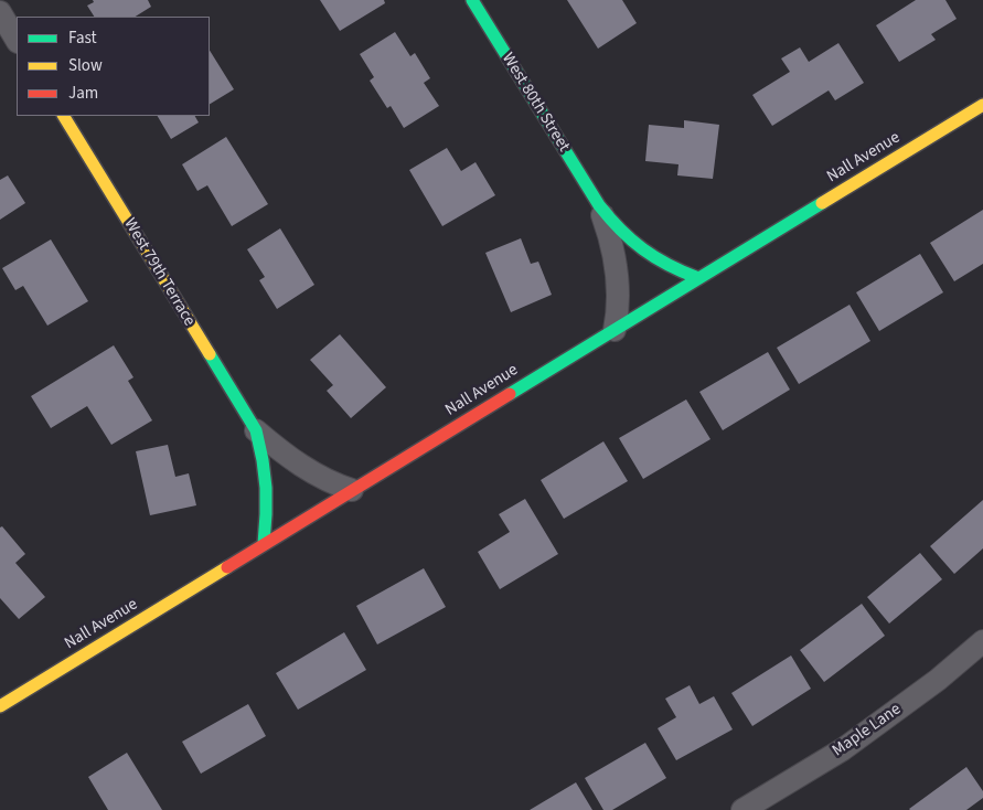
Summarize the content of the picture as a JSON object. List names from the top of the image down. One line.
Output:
{"streets":{"main road":["West 80th Street","Nall Avenue","West 79th Terrace"],"street":["Maple Lane"]},"crossings":[["West 80th Street","Nall Avenue"],["Nall Avenue","West 79th Terrace"]],"legend":["Fast","Slow","Jam"]}
